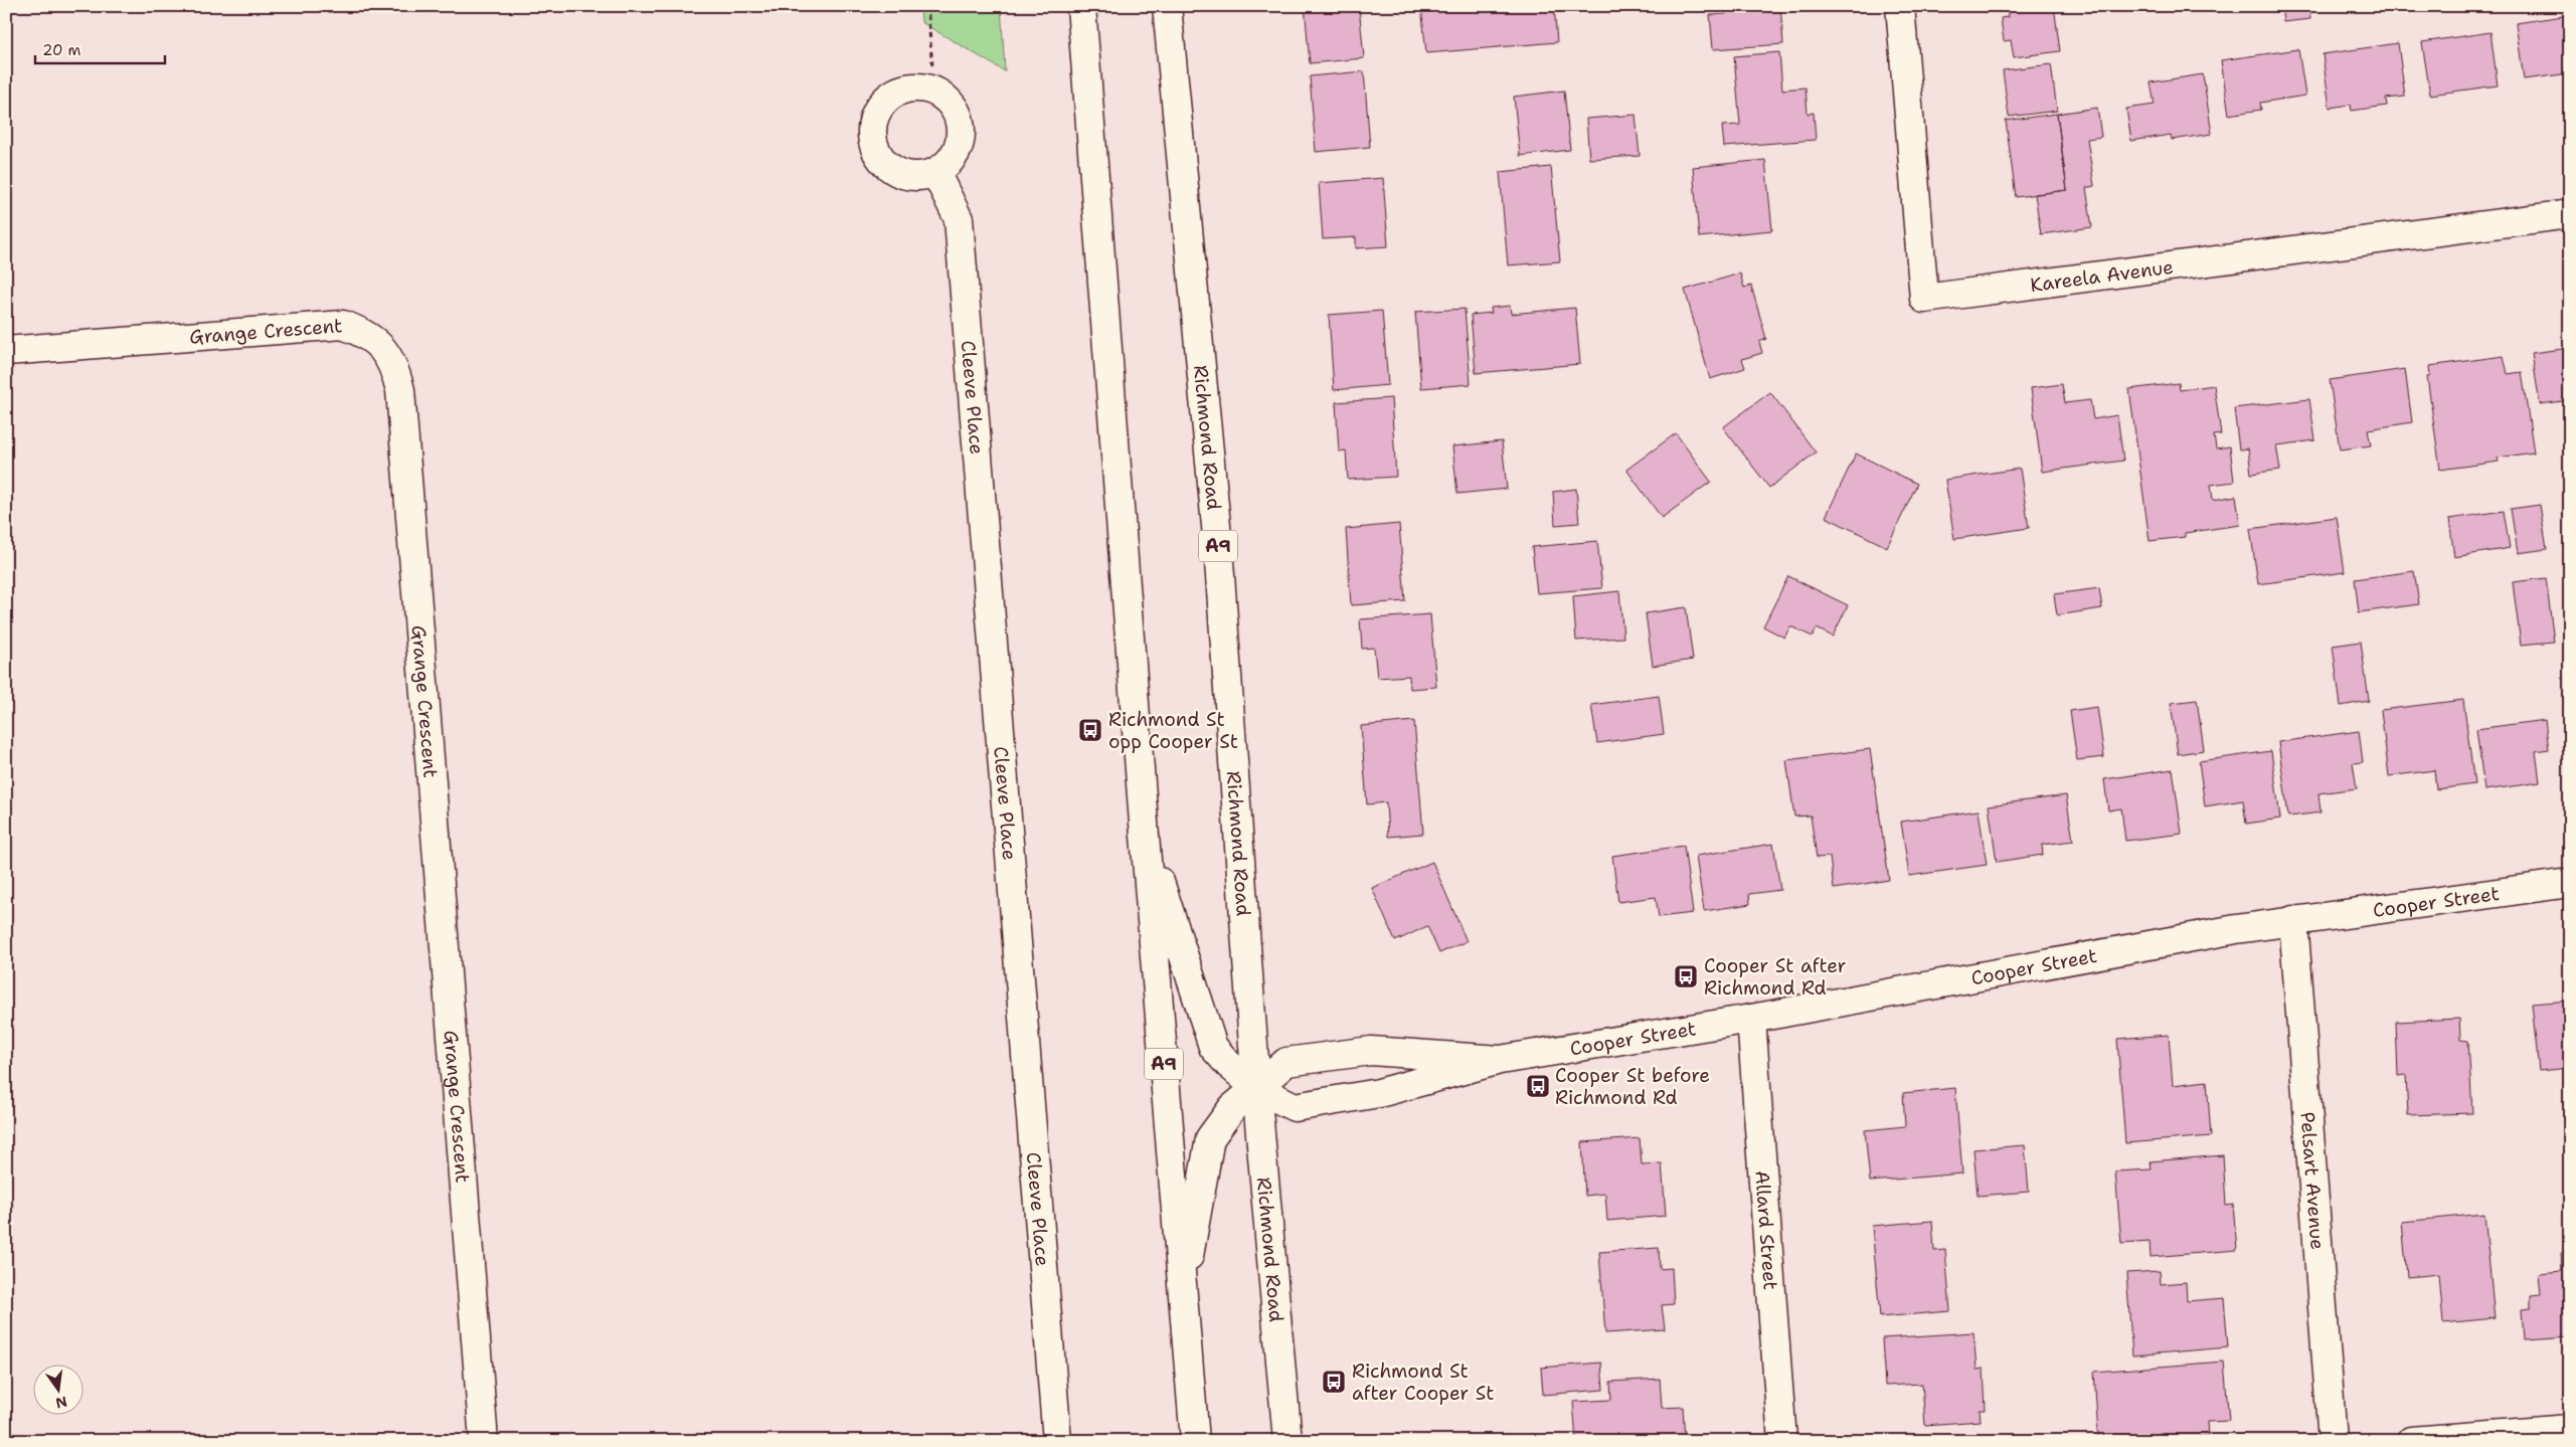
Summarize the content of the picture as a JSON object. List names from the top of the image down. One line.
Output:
{"streets":{"main road":["Kareela Avenue","Grange Crescent","Cleeve Place","Richmond Road","A9","Cooper Street","Pelsart Avenue","Allard Street"]},"crossings":[["Richmond Road","Cooper Street"],["Cooper Street","Pelsart Avenue"],["Cooper Street","Allard Street"]],"places":{"bus stop":["Richmond St opp Cooper St","Cooper St after Richmond Rd","Cooper St before Richmond Rd","Richmond St after Cooper St"]},"scale_bar":"20 m","north":"bottom"}
